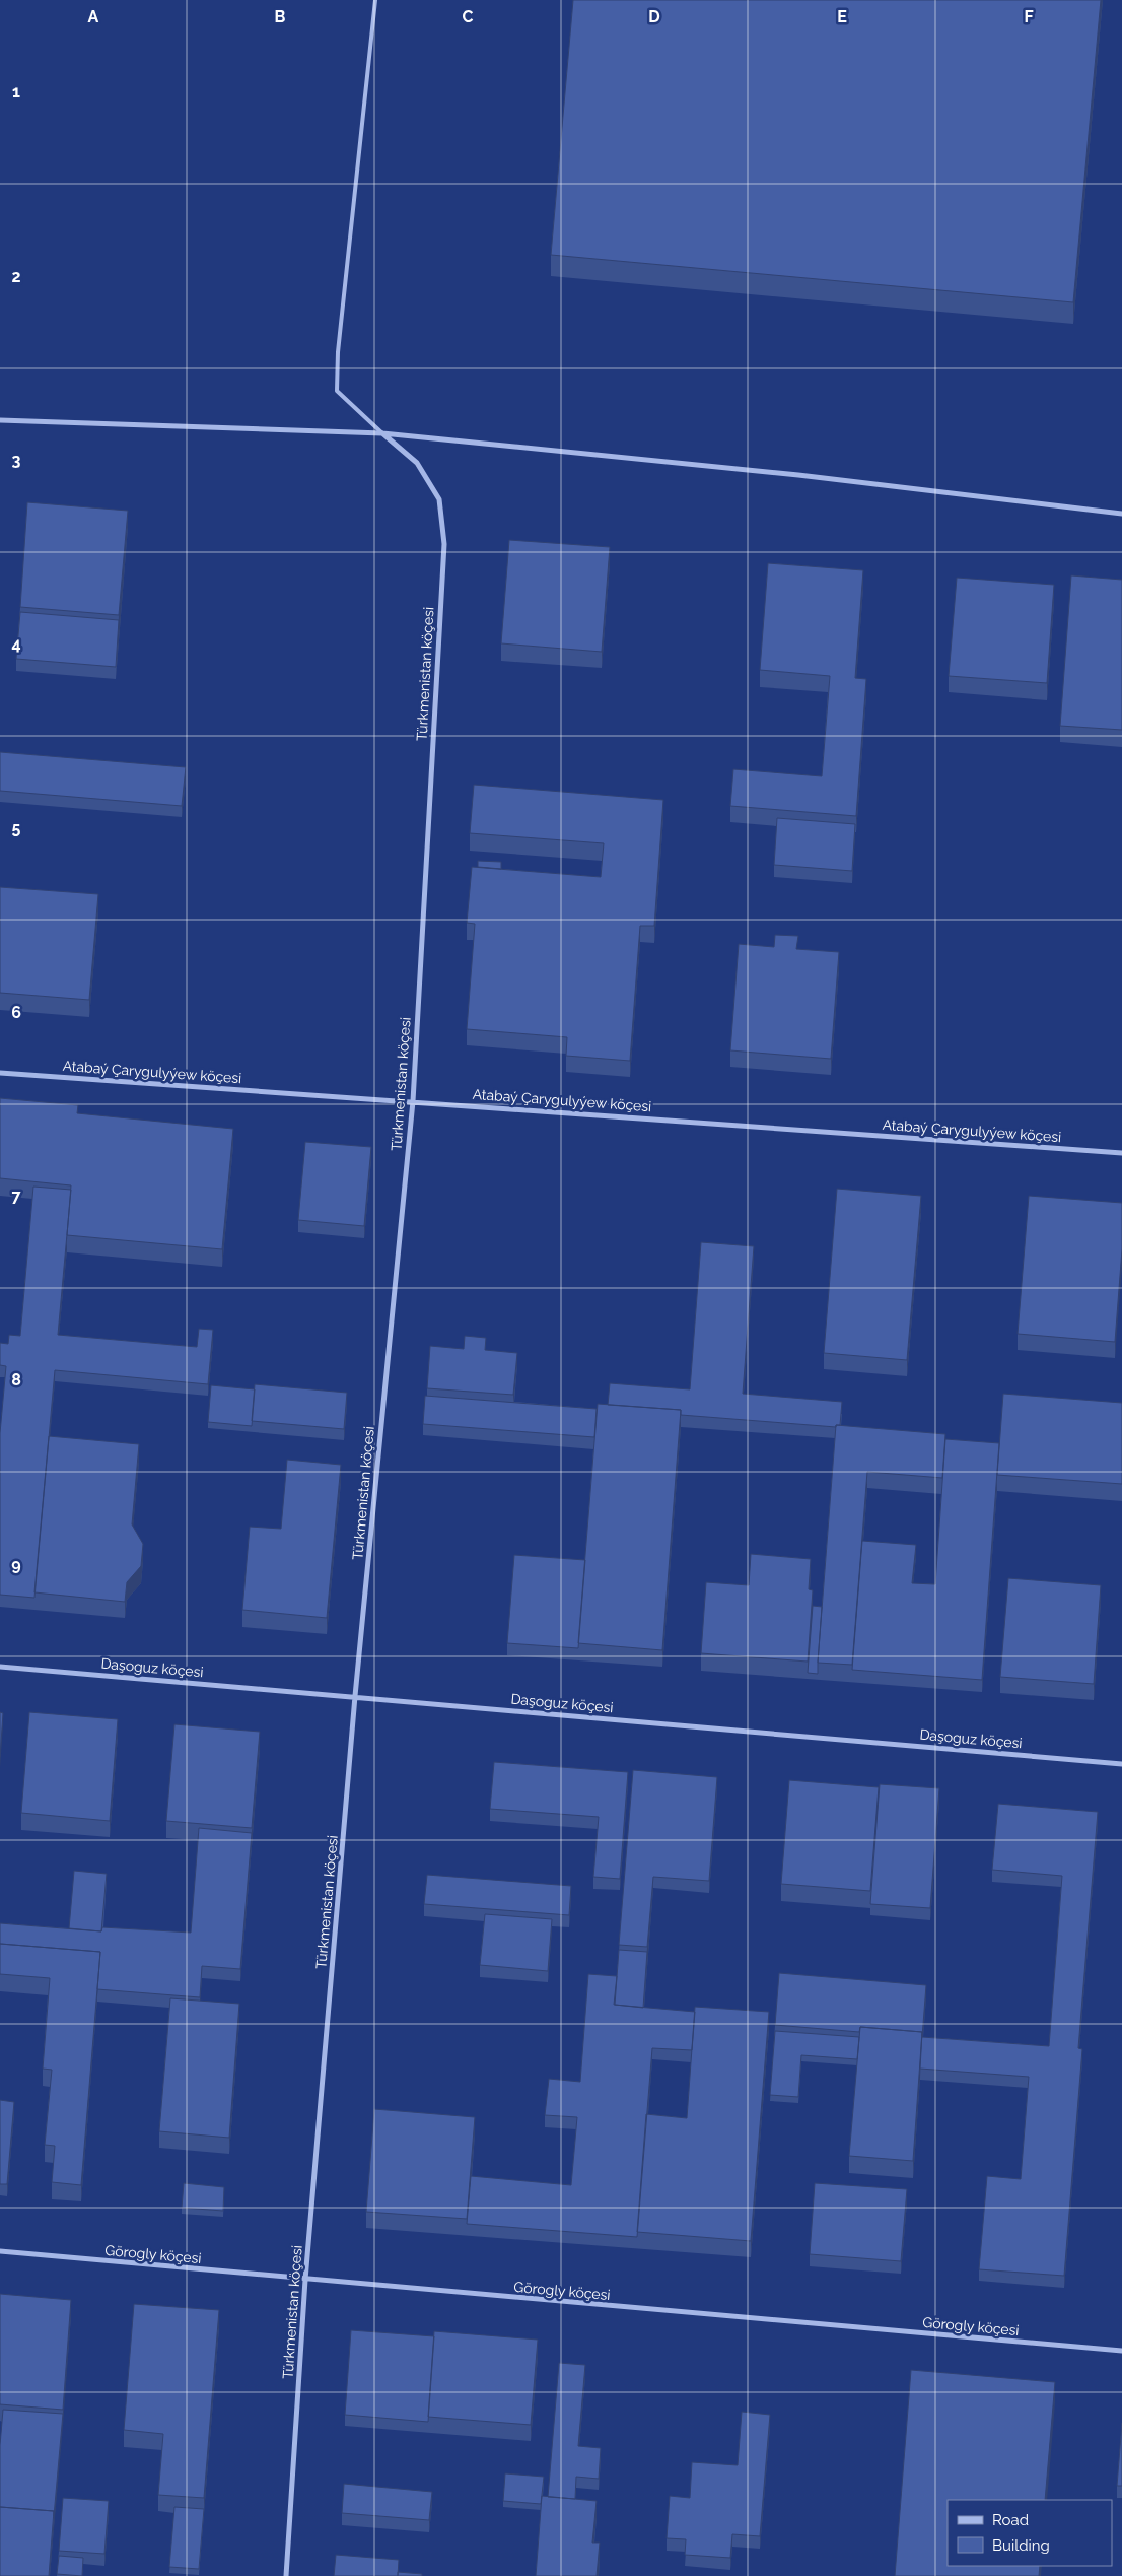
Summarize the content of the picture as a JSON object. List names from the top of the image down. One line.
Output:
{"streets":{"street":["Türkmenistan köçesi","Atabaý Çarygulyýew köçesi","Daşoguz köçesi","Görogly köçesi"]},"crossings":[["Türkmenistan köçesi","Atabaý Çarygulyýew köçesi"],["Türkmenistan köçesi","Daşoguz köçesi"],["Türkmenistan köçesi","Görogly köçesi"]],"legend":["Road","Building"],"grid":{"columns":["A","B","C","D","E","F"],"rows":["1","2","3","4","5","6","7","8","9"]}}
